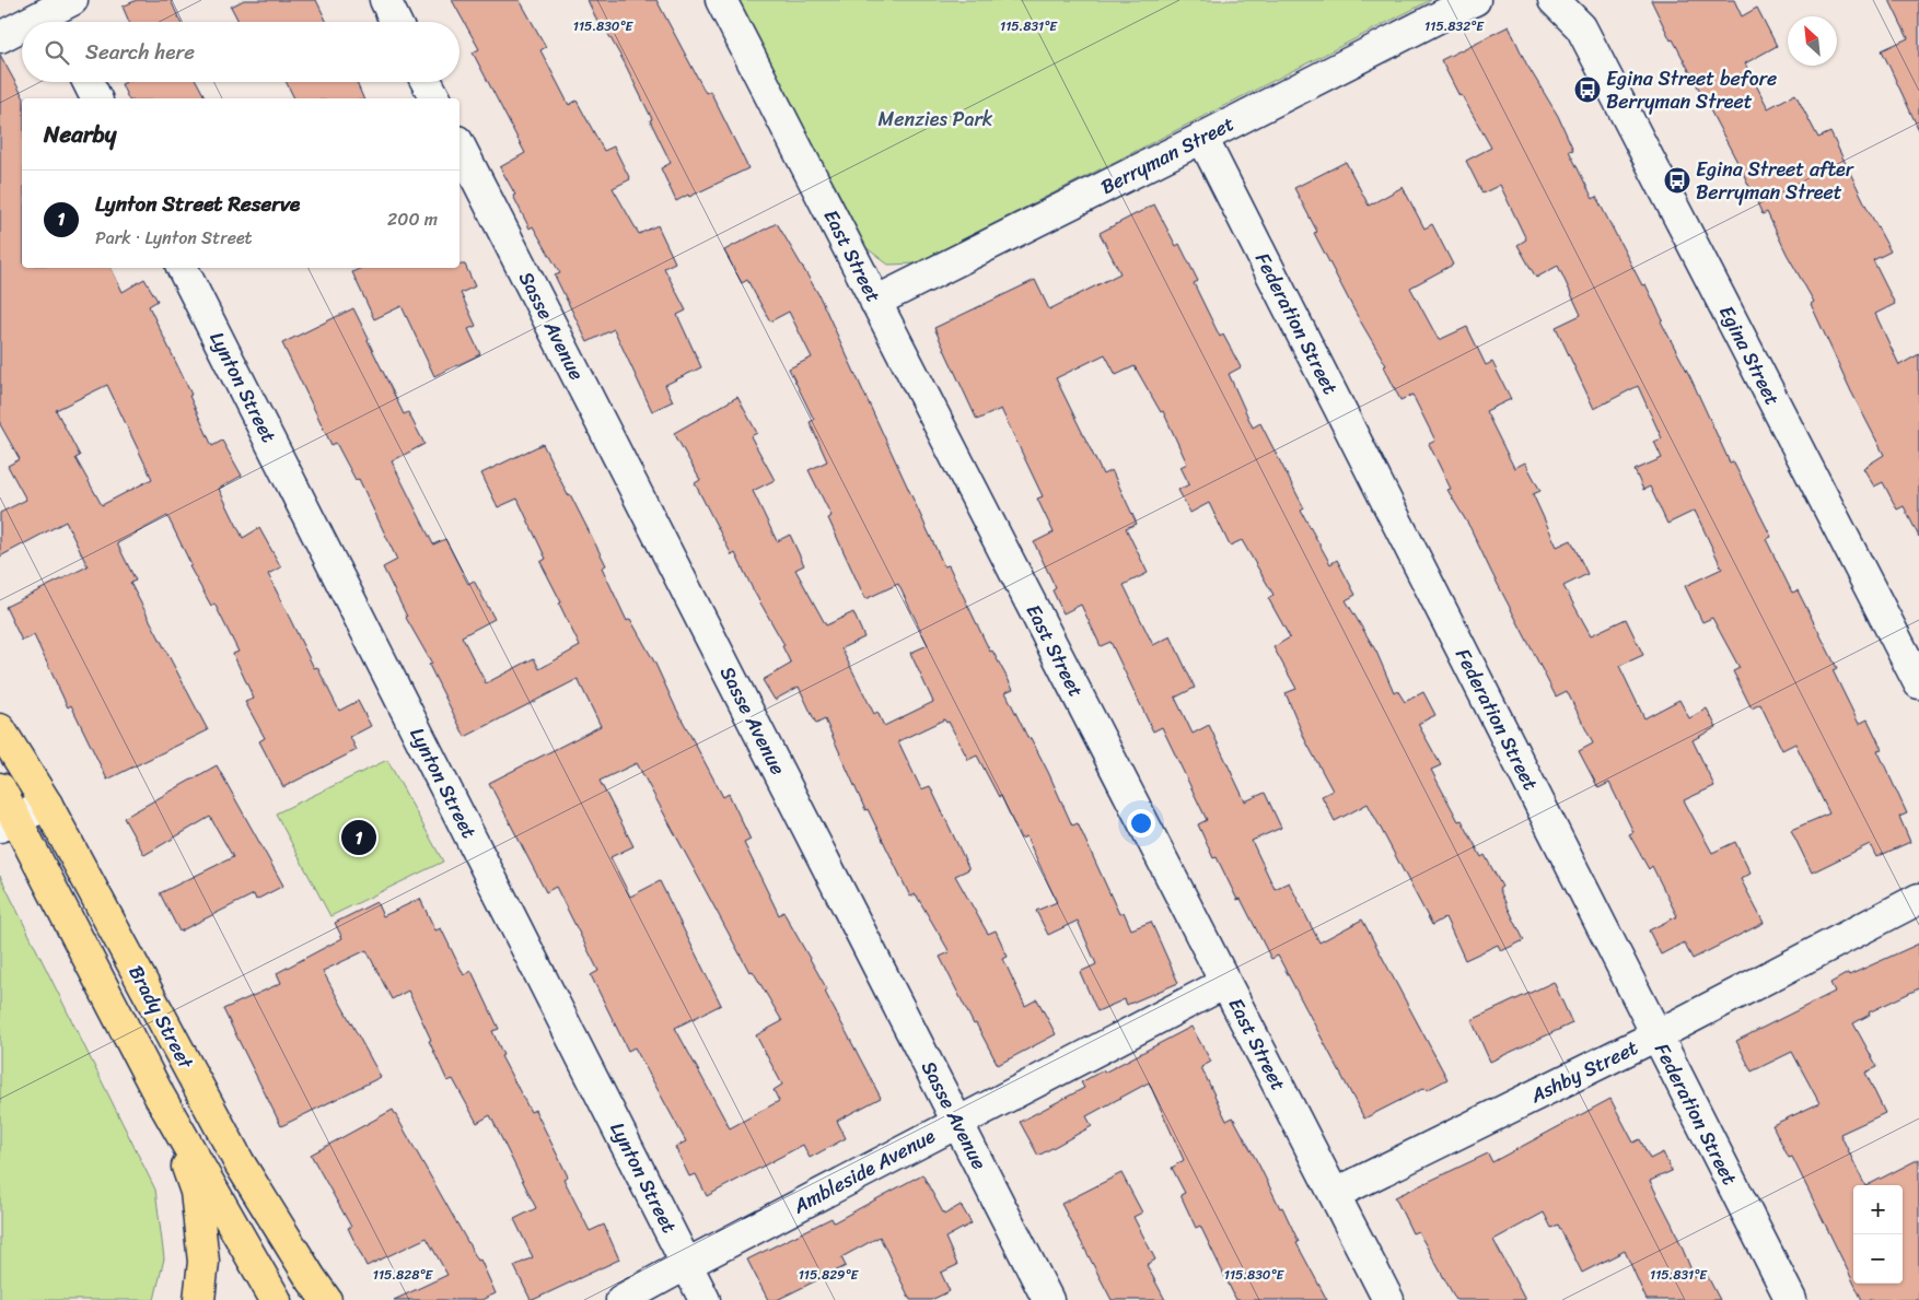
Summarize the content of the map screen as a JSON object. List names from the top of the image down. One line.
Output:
{"streets":{"main road":["Brady Street"],"street":["Berryman Street","East Street","Federation Street","Sasse Avenue","Egina Street","Lynton Street","Ashby Street","Ambleside Avenue"]},"crossings":[["Berryman Street","East Street"],["Berryman Street","Federation Street"],["East Street","Ashby Street"],["East Street","Ambleside Avenue"],["Federation Street","Ashby Street"],["Sasse Avenue","Ambleside Avenue"],["Lynton Street","Ambleside Avenue"]],"parks":["Menzies Park"],"places":{"bus stop":["Egina Street before Berryman Street","Egina Street after Berryman Street"]},"north":"top left","page":{"search":"Search here","heading":"Nearby","list":[{"mark":"1","name":"Lynton Street Reserve","note":"Park · Lynton Street","value":"200 m"}],"pins":"1","map_buttons":["+","−"]},"coordinates":["115.830°E","115.831°E","115.832°E","115.828°E","115.829°E"]}
